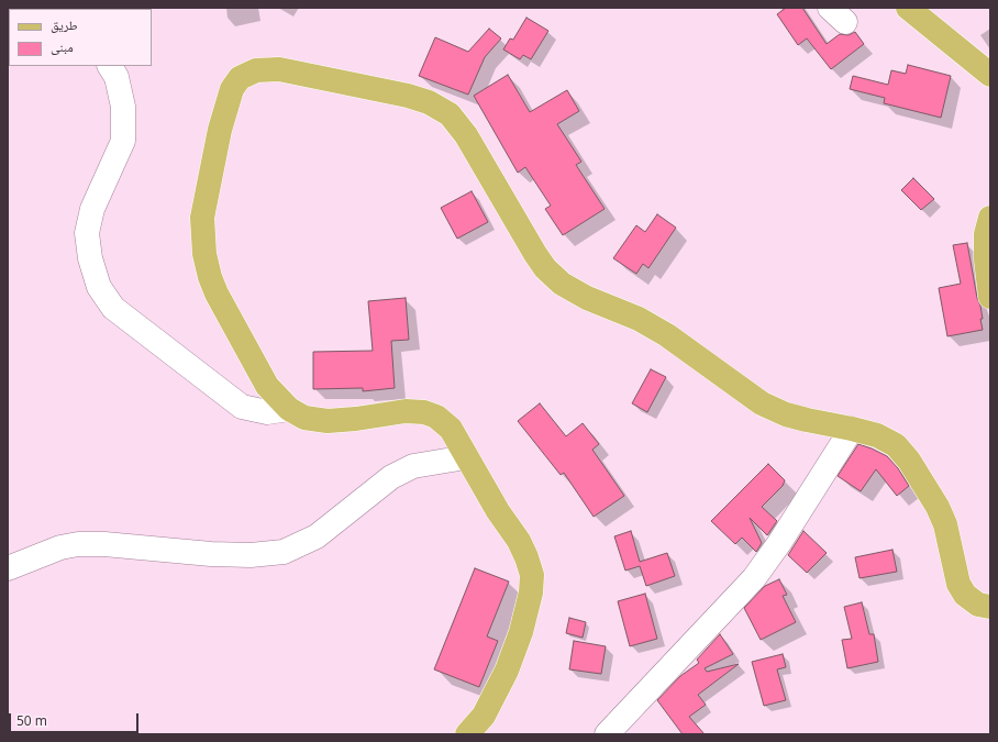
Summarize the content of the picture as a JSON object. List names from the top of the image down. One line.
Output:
{"legend":["طريق","مبنى"],"scale_bar":"50 m"}
